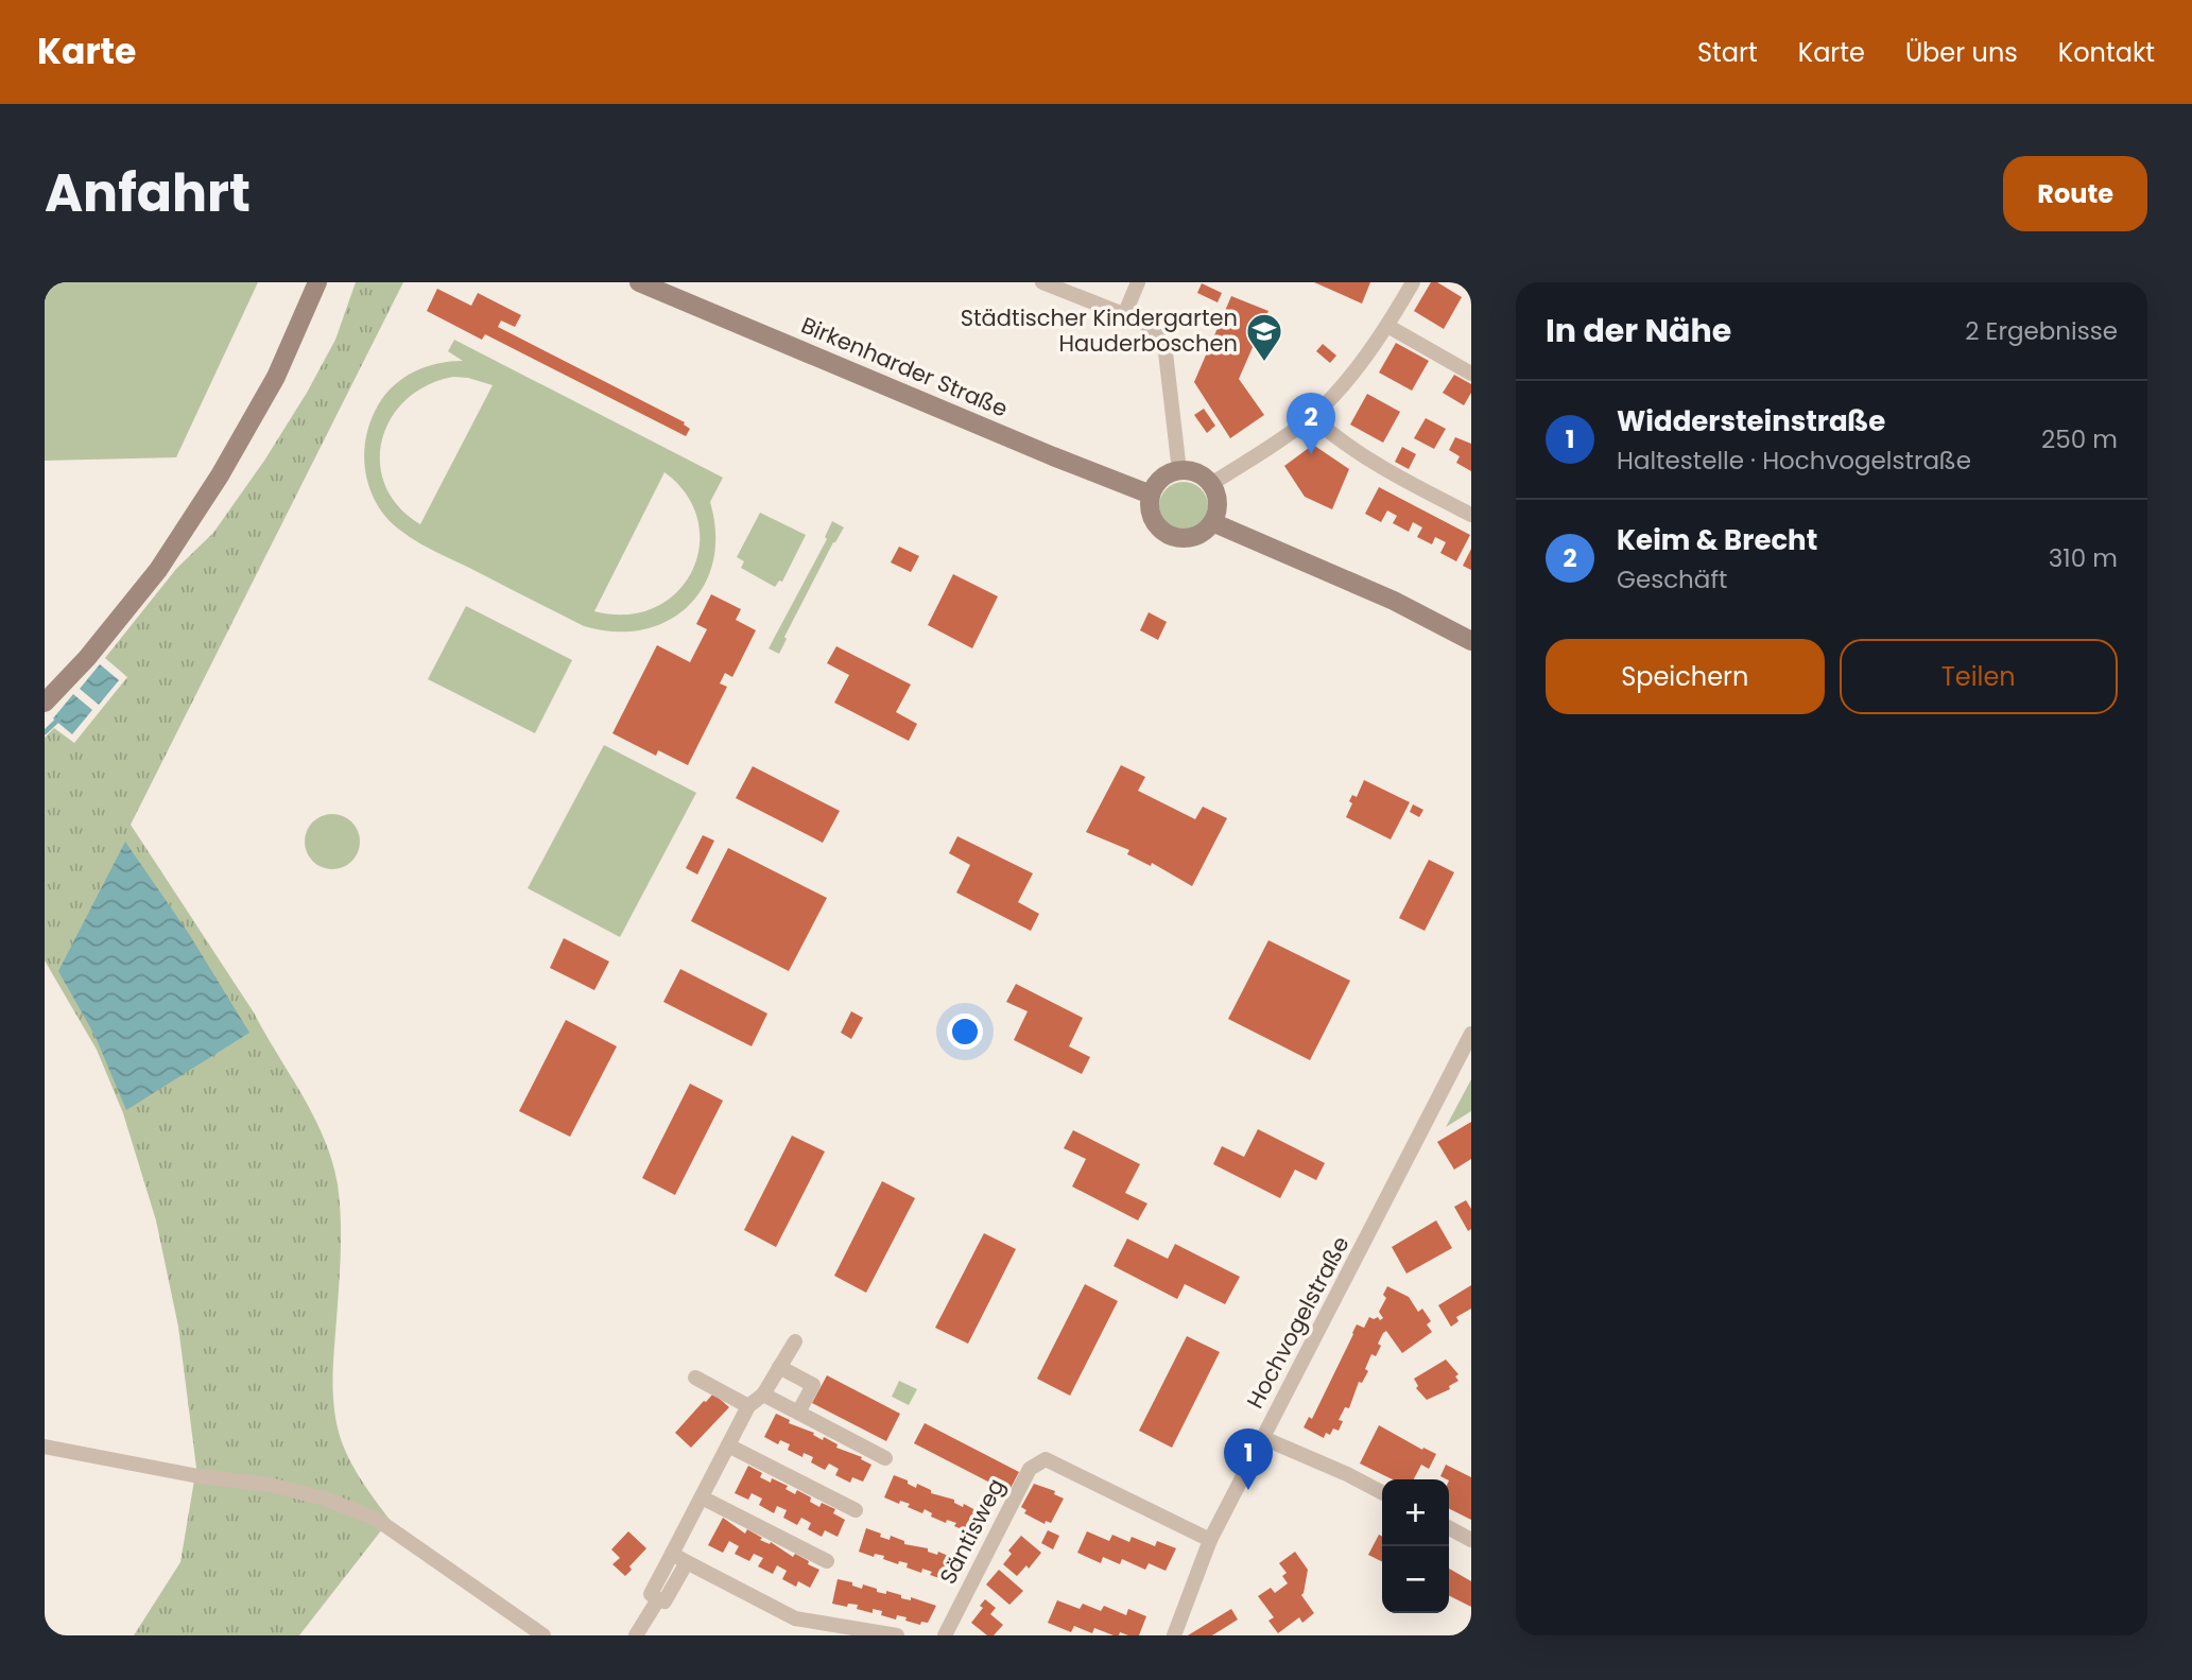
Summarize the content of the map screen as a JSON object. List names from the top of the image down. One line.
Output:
{"streets":{"main road":["Birkenharder Straße"],"street":["Hochvogelstraße","Säntisweg"]},"crossings":[["Hochvogelstraße","Säntisweg"]],"places":{"school or university":["Städtischer Kindergarten Hauderboschen"]},"page":{"header":"Karte","nav":["Start","Karte","Über uns","Kontakt"],"title":"Anfahrt","buttons":["Route",["Speichern","Teilen"]],"heading":["In der Nähe","2 Ergebnisse"],"list":[{"mark":"1","name":"Widdersteinstraße","note":"Haltestelle · Hochvogelstraße","value":"250 m"},{"mark":"2","name":"Keim & Brecht","note":"Geschäft","value":"310 m"}],"pins":["2","1"],"map_buttons":["+","−"]}}
